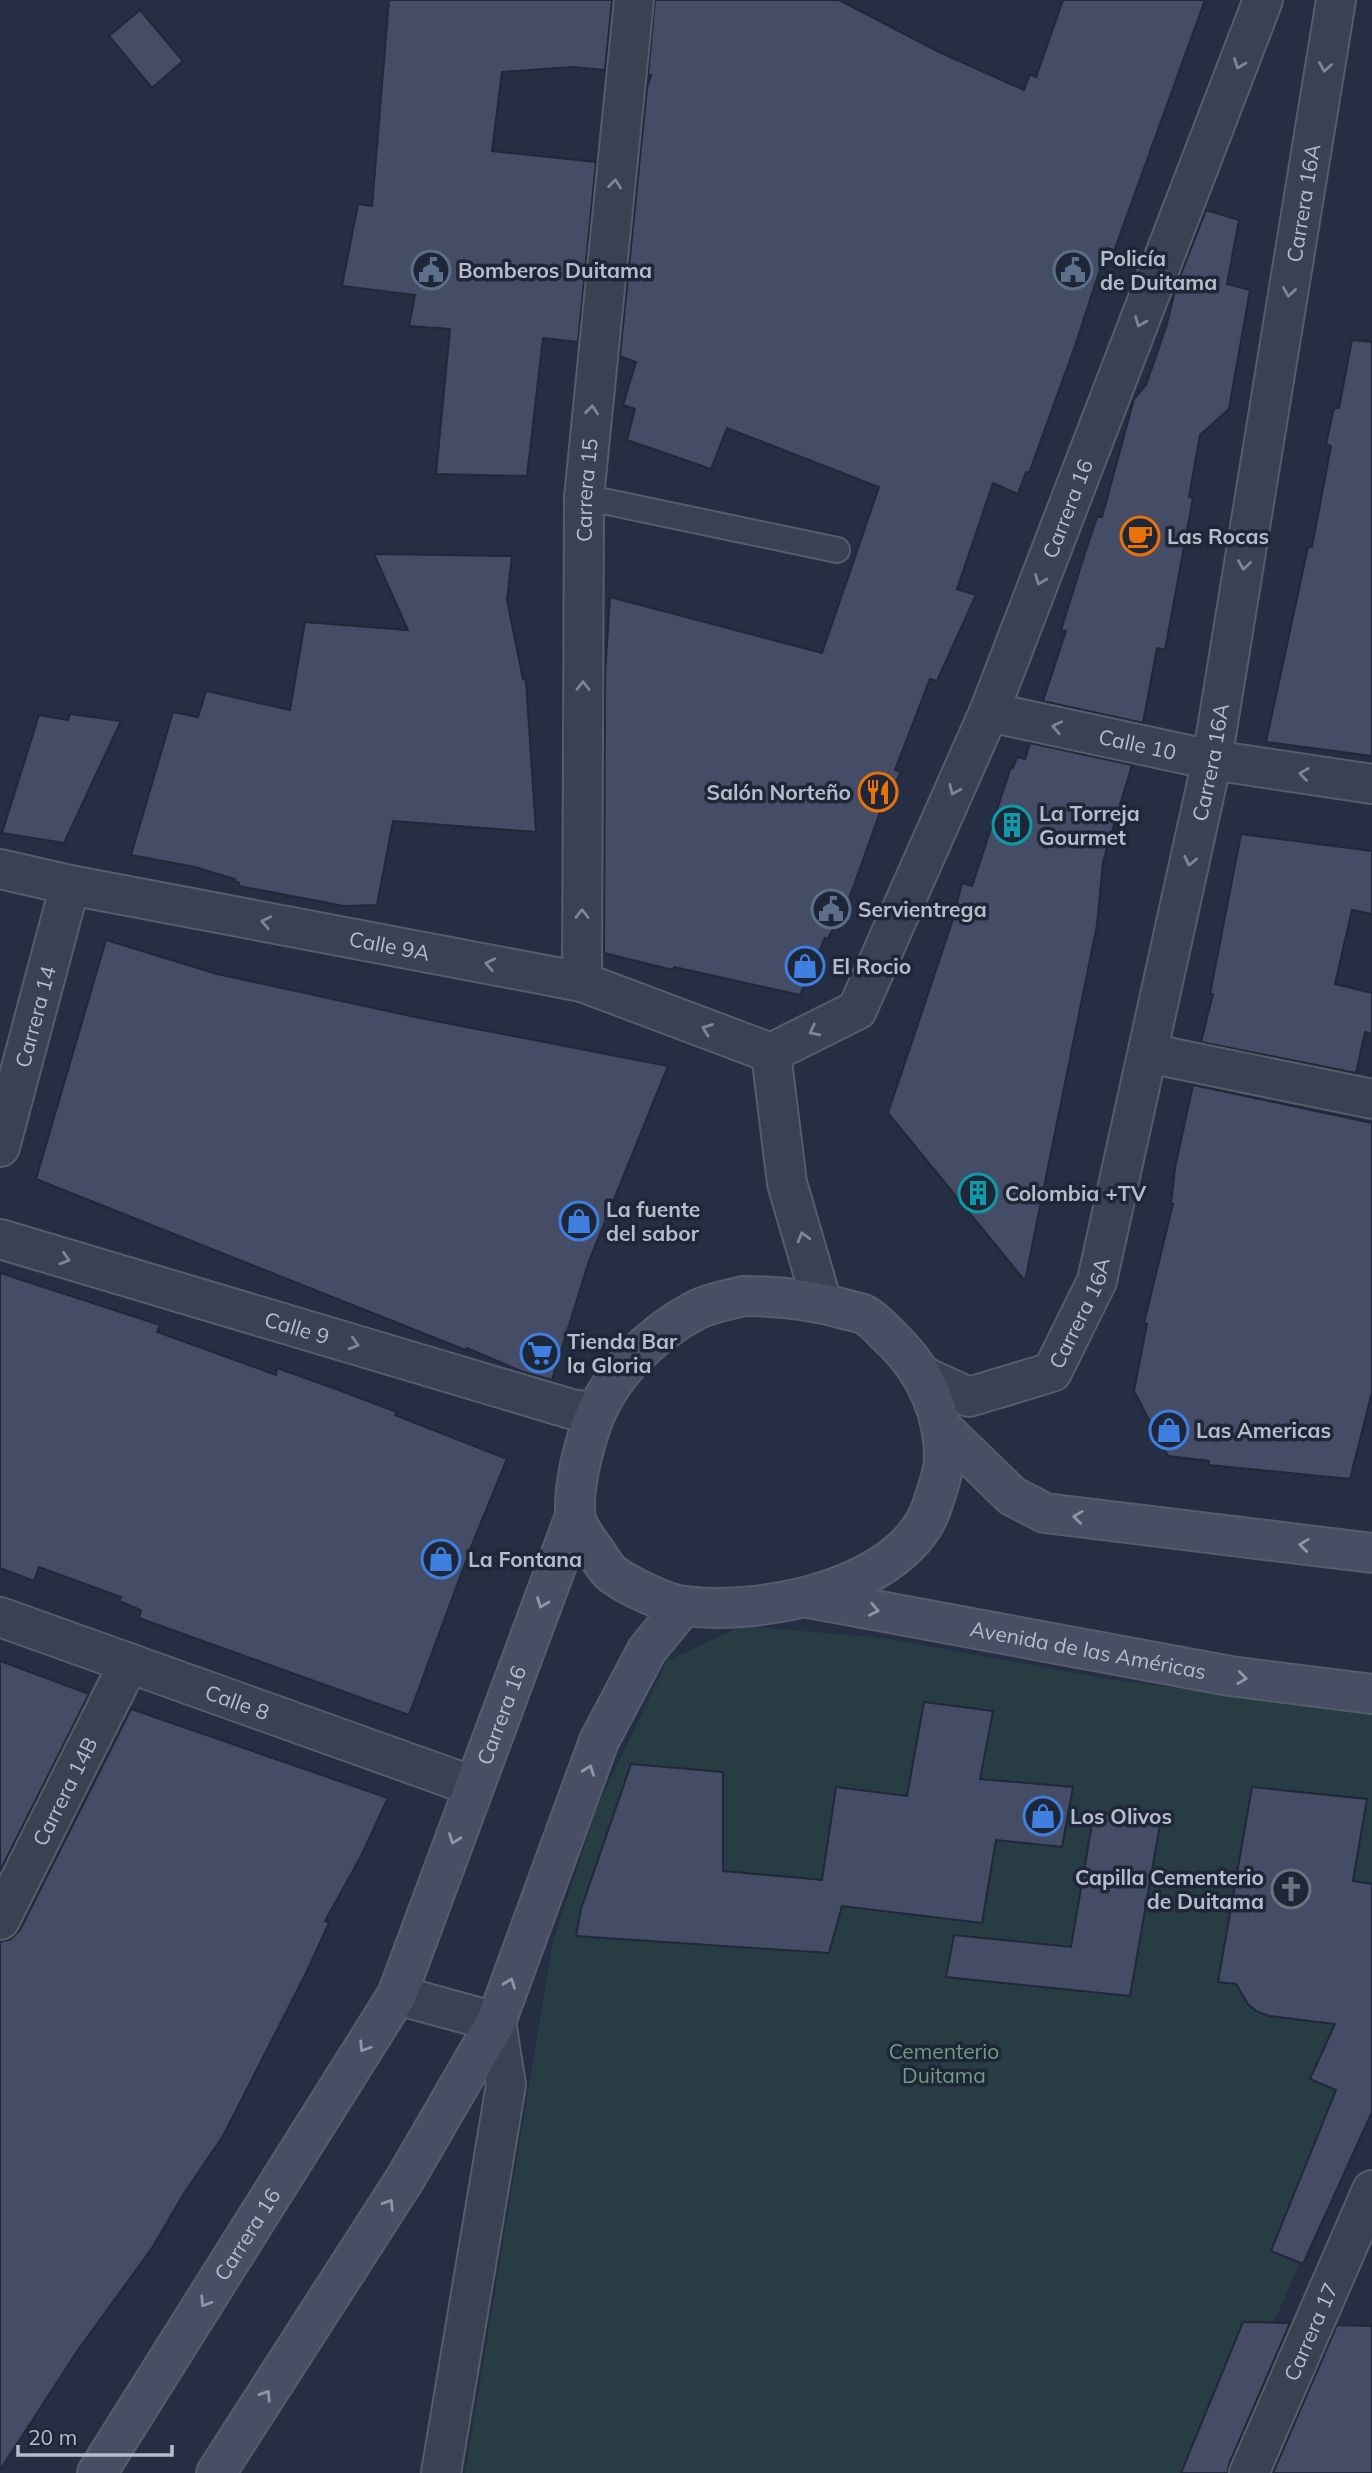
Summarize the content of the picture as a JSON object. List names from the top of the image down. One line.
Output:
{"streets":{"main road":["Carrera 16","Avenida de las Américas"],"street":["Carrera 16A","Carrera 15","Calle 10","Calle 9A","Carrera 14","Calle 9","Calle 8","Carrera 14B","Carrera 17"]},"crossings":[["Carrera 16A","Carrera 16"],["Carrera 16A","Calle 10"],["Carrera 15","Calle 9A"],["Carrera 16","Calle 10"],["Carrera 16","Calle 9A"],["Carrera 16","Calle 9"],["Carrera 16","Calle 8"],["Calle 9A","Carrera 14"],["Calle 8","Carrera 14B"]],"one_way":["Carrera 16A","Carrera 15","Carrera 16","Calle 9A","Calle 9"],"parks":["Cementerio Duitama"],"places":{"public building":["Bomberos Duitama","Policía de Duitama","Servientrega"],"cafe":["Las Rocas"],"restaurant":["Salón Norteño"],"building":["La Torreja Gourmet","Colombia +TV"],"shop":["El Rocio","La fuente del sabor","Las Americas","La Fontana","Los Olivos"],"supermarket":["Tienda Bar la Gloria"],"church":["Capilla Cementerio de Duitama"]},"scale_bar":"20 m"}
